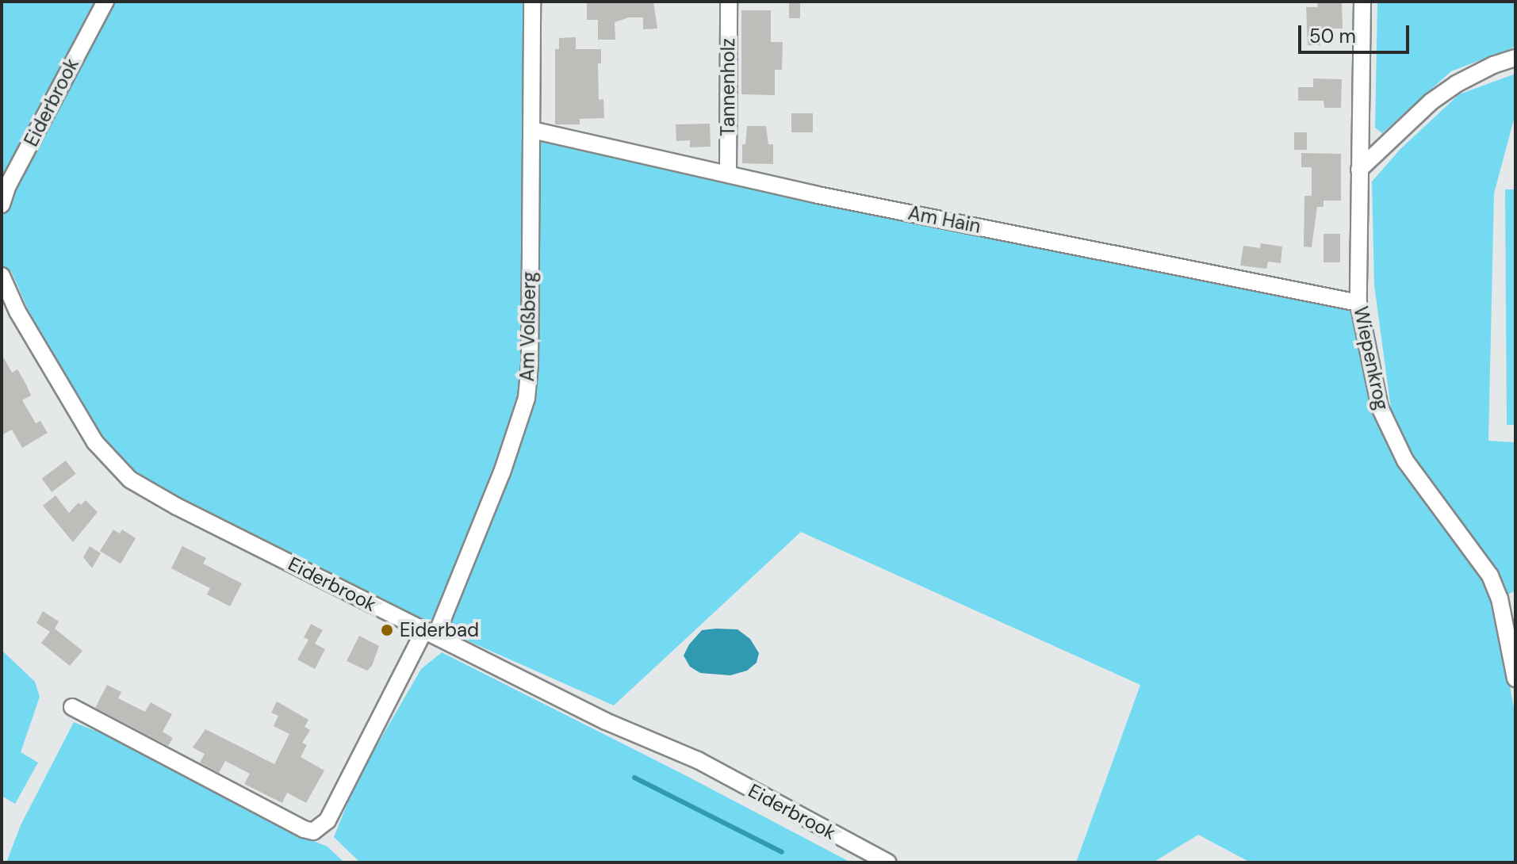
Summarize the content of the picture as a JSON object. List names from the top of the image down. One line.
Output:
{"streets":{"street":["Tannenholz","Eiderbrook","Am Hain","Am Voßberg","Wiepenkrog"]},"crossings":[["Tannenholz","Am Hain"],["Eiderbrook","Am Voßberg"],["Am Hain","Am Voßberg"],["Am Hain","Wiepenkrog"]],"places":["Eiderbad"],"scale_bar":"50 m"}
